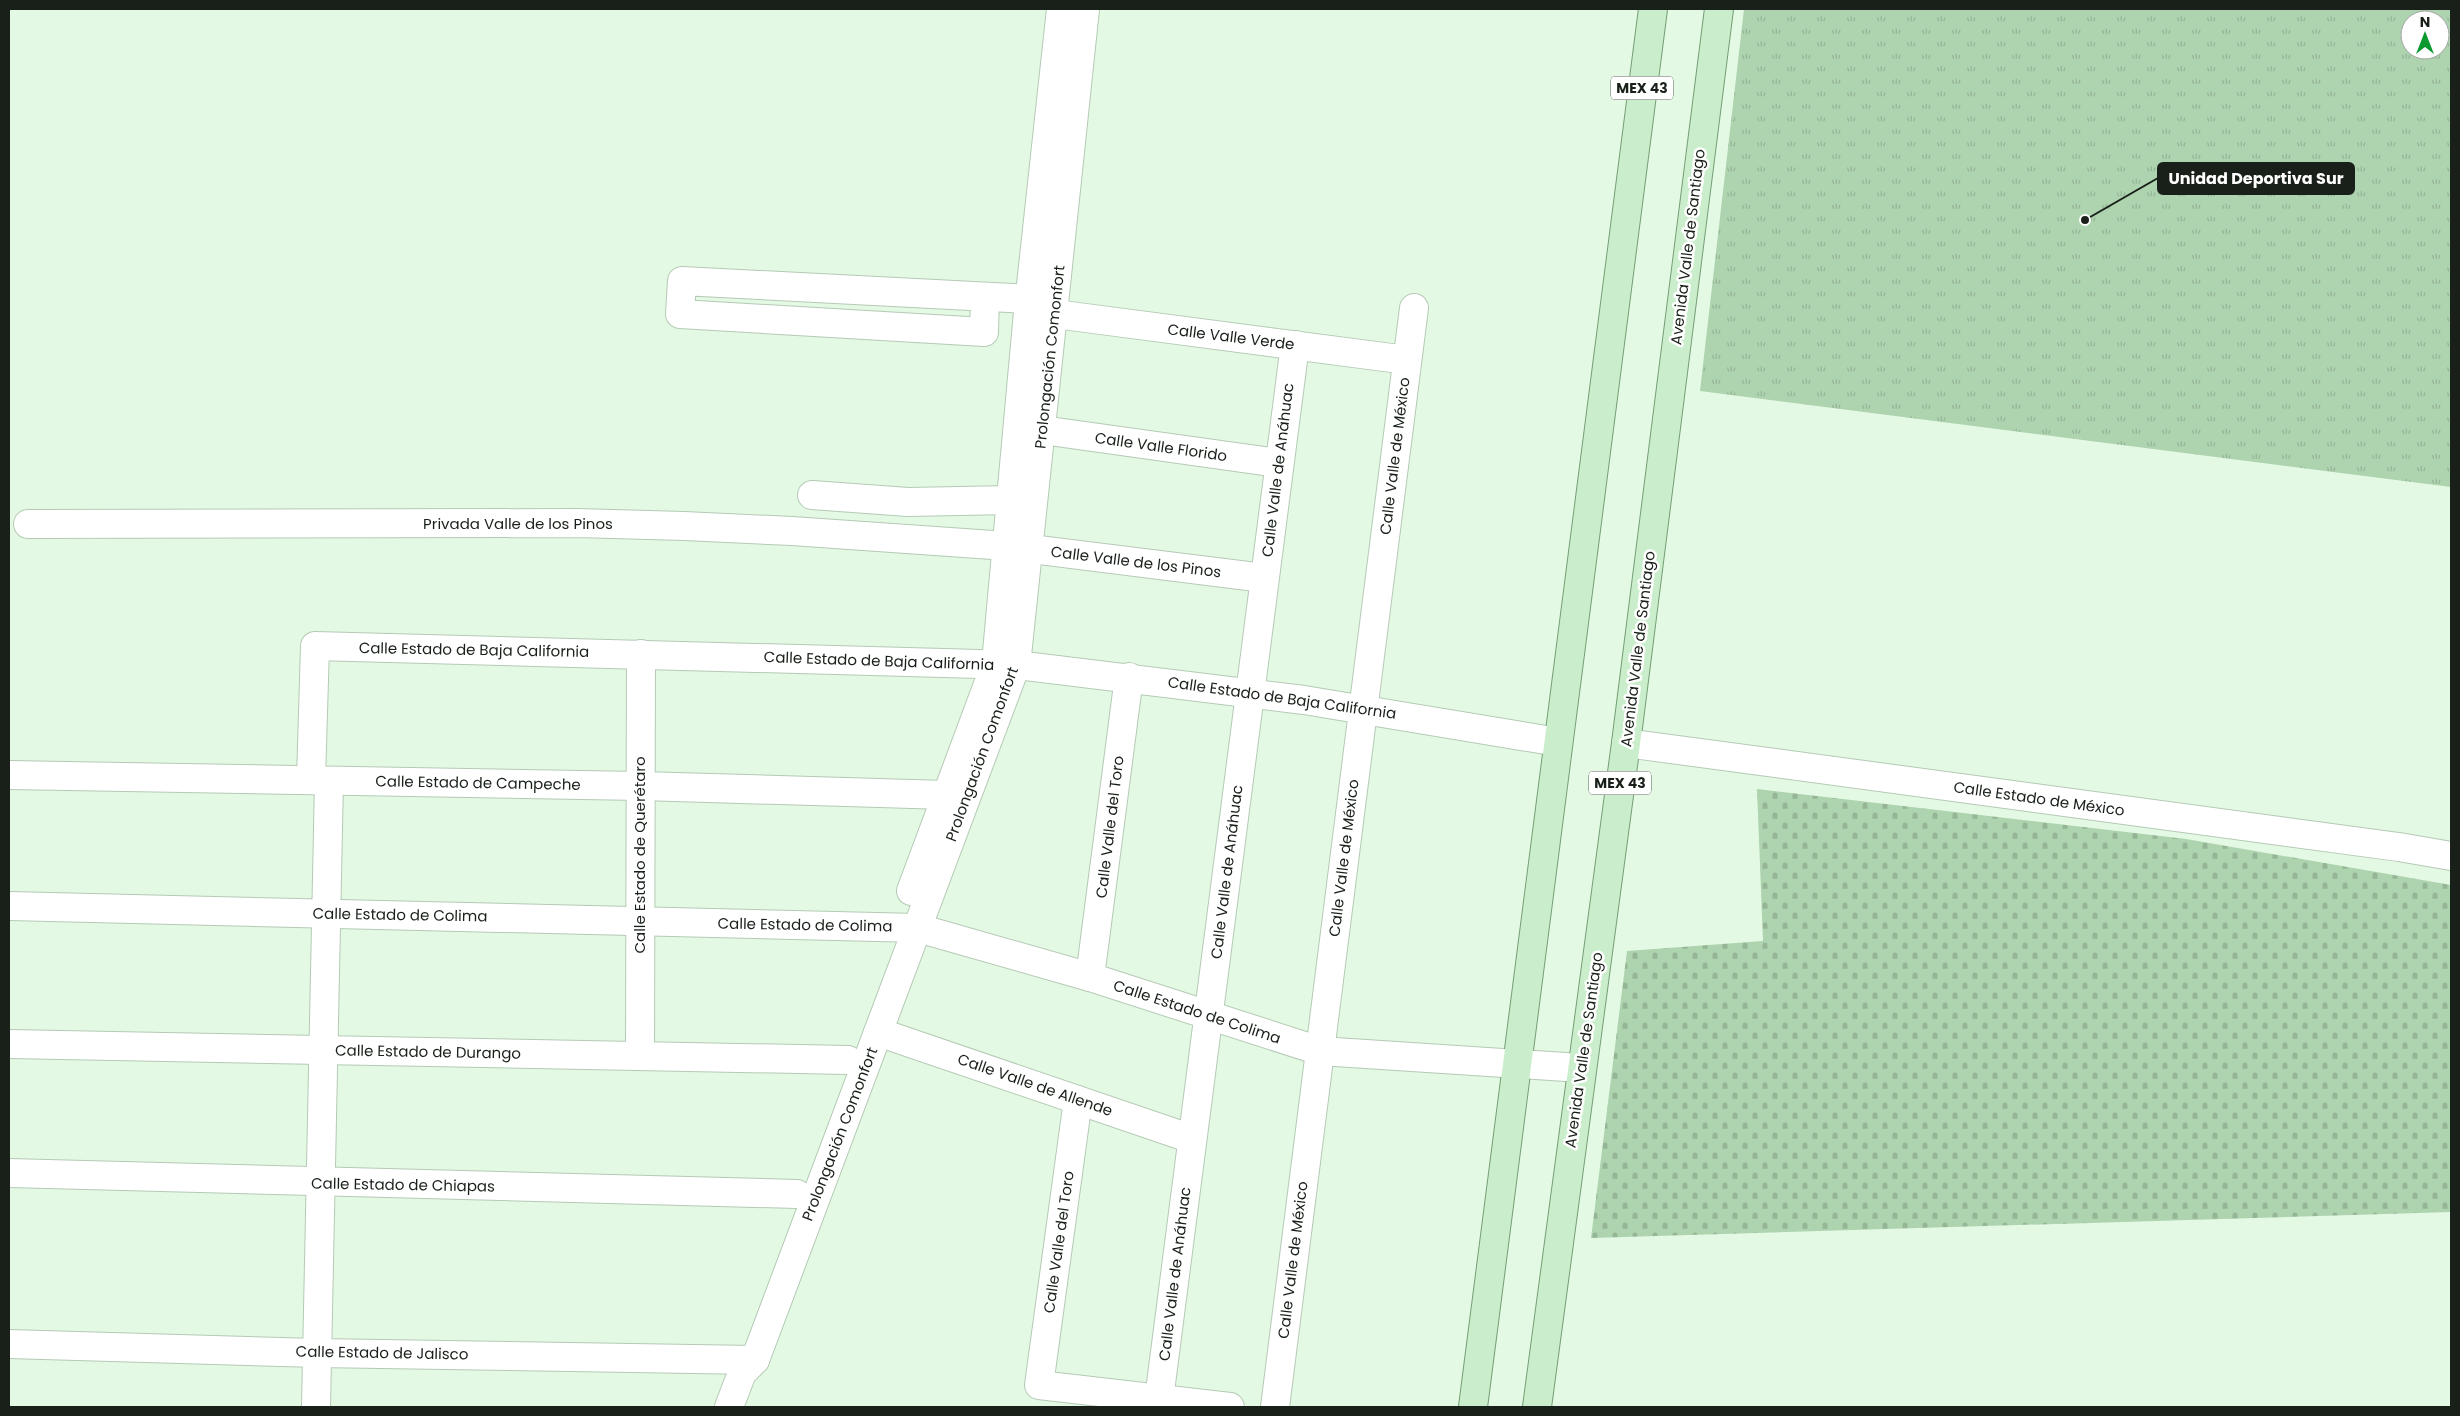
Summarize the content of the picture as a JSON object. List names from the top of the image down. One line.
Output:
{"streets":{"main road":["MEX 43","Avenida Valle de Santiago"],"street":["Calle Valle Verde","Prolongación Comonfort","Calle Valle Florido","Calle Valle de México","Calle Valle de Anáhuac","Privada Valle de los Pinos","Calle Valle de los Pinos","Calle Estado de Baja California","Calle Estado de Campeche","Calle Estado de México","Calle Valle del Toro","Calle Estado de Querétaro","Calle Estado de Colima","Calle Estado de Durango","Calle Valle de Allende","Calle Estado de Chiapas","Calle Estado de Jalisco"]},"crossings":[["MEX 43","Calle Estado de Baja California"],["MEX 43","Calle Estado de Colima"],["Avenida Valle de Santiago","Calle Estado de México"],["Avenida Valle de Santiago","Calle Estado de Colima"],["Calle Valle Verde","Prolongación Comonfort"],["Calle Valle Verde","Calle Valle de México"],["Calle Valle Verde","Calle Valle de Anáhuac"],["Prolongación Comonfort","Calle Valle Florido"],["Prolongación Comonfort","Privada Valle de los Pinos"],["Prolongación Comonfort","Calle Valle de los Pinos"],["Prolongación Comonfort","Calle Estado de Baja California"],["Prolongación Comonfort","Calle Estado de Campeche"],["Prolongación Comonfort","Calle Estado de Colima"],["Prolongación Comonfort","Calle Estado de Durango"],["Prolongación Comonfort","Calle Valle de Allende"],["Prolongación Comonfort","Calle Estado de Chiapas"],["Prolongación Comonfort","Calle Estado de Jalisco"],["Calle Valle Florido","Calle Valle de Anáhuac"],["Calle Valle de México","Calle Estado de Baja California"],["Calle Valle de México","Calle Estado de Colima"],["Calle Valle de Anáhuac","Calle Valle de los Pinos"],["Calle Valle de Anáhuac","Calle Estado de Baja California"],["Calle Valle de Anáhuac","Calle Valle del Toro"],["Calle Valle de Anáhuac","Calle Estado de Colima"],["Calle Valle de Anáhuac","Calle Valle de Allende"],["Privada Valle de los Pinos","Calle Valle de los Pinos"],["Calle Estado de Baja California","Calle Estado de Campeche"],["Calle Estado de Baja California","Calle Valle del Toro"],["Calle Estado de Baja California","Calle Estado de Querétaro"],["Calle Estado de Campeche","Calle Estado de Querétaro"],["Calle Valle del Toro","Calle Estado de Colima"],["Calle Valle del Toro","Calle Valle de Allende"],["Calle Estado de Querétaro","Calle Estado de Colima"],["Calle Estado de Querétaro","Calle Estado de Durango"]],"places":["Unidad Deportiva Sur"],"north":"top"}
